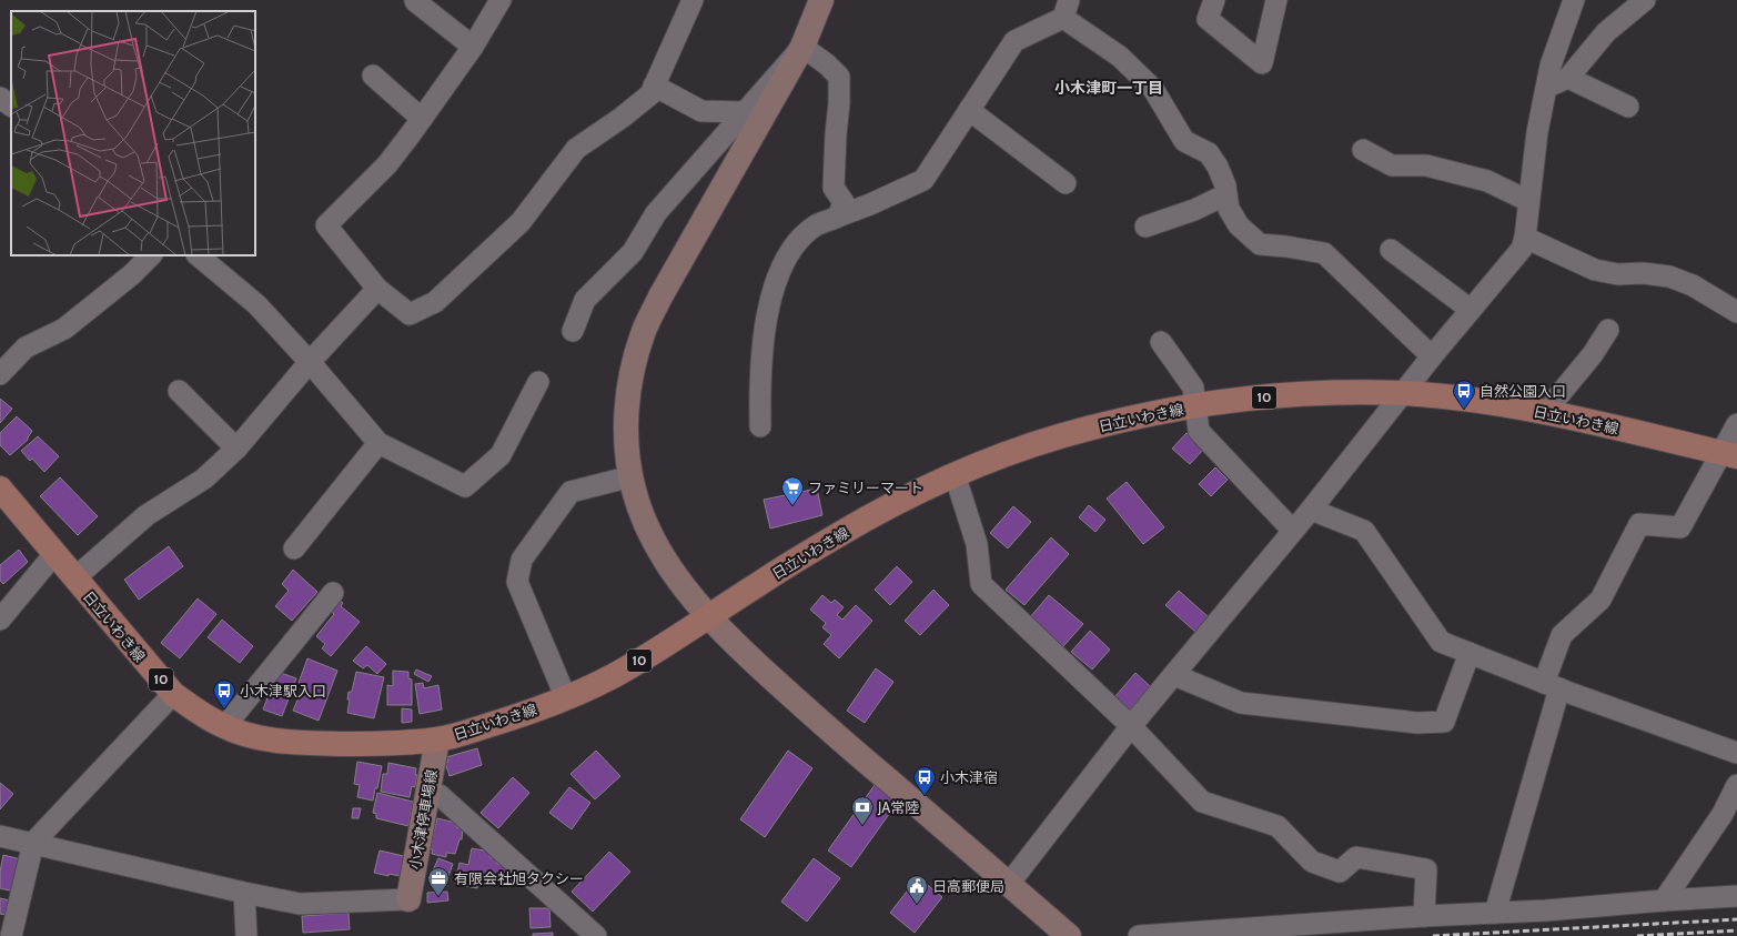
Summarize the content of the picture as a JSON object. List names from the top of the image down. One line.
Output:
{"streets":{"main road":["10","日立いわき線"],"street":["小木津停車場線"]},"crossings":[["日立いわき線","小木津停車場線"]],"districts":["小木津町一丁目"],"places":{"bus stop":["自然公園入口","小木津駅入口","小木津宿"],"supermarket":["ファミリーマート"],"bank":["JA常陸"],"office":["有限会社旭タクシー"],"public building":["日高郵便局"]}}
